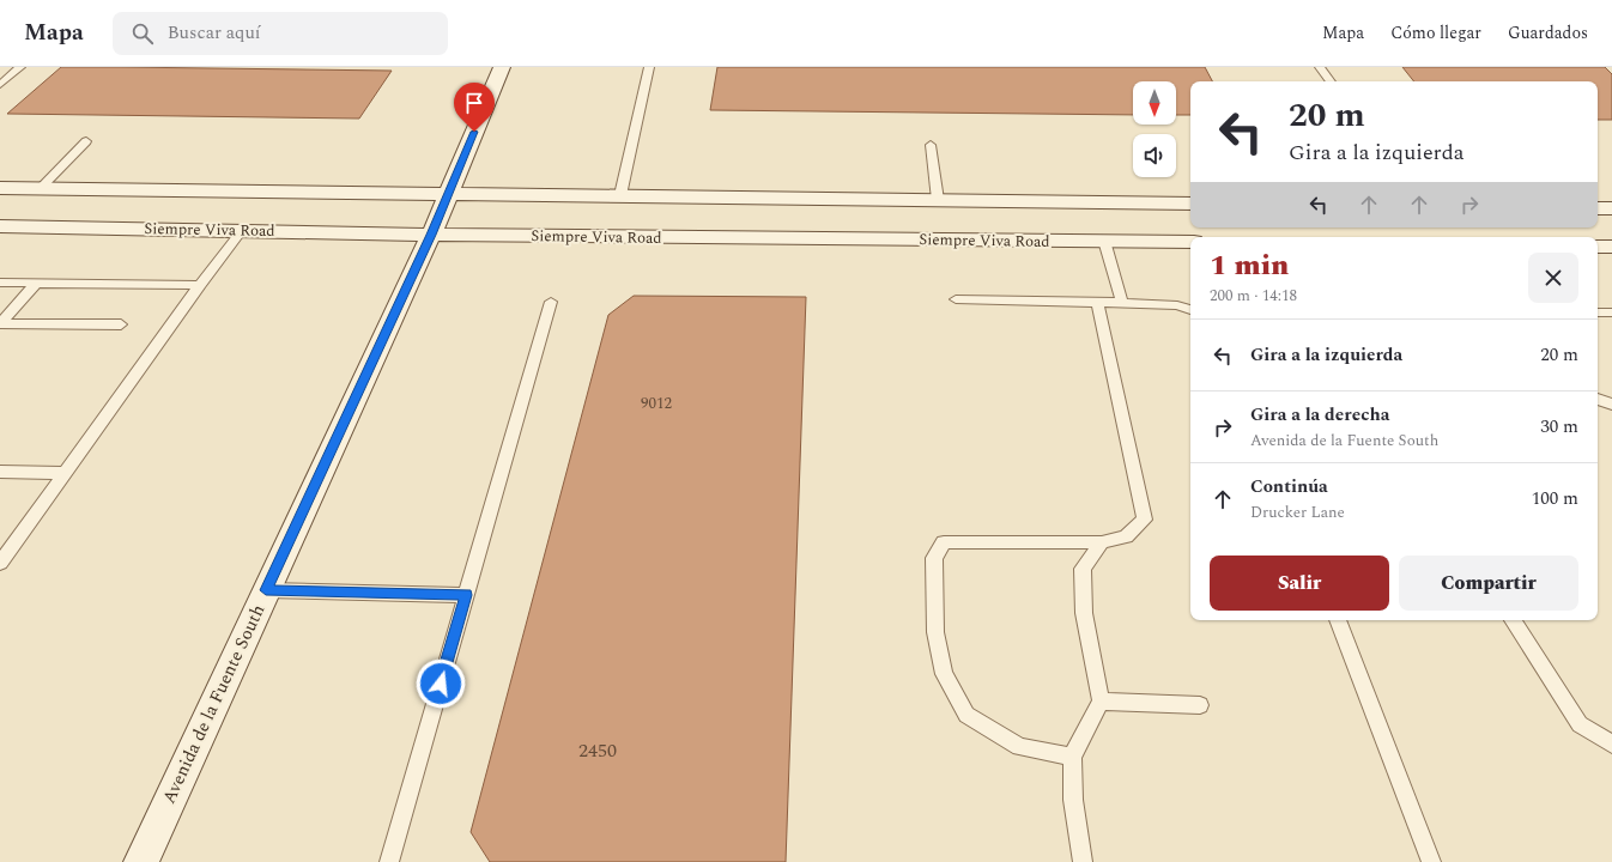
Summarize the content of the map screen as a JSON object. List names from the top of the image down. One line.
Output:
{"streets":{"main road":["Siempre Viva Road","Avenida de la Fuente South"]},"crossings":[["Siempre Viva Road","Avenida de la Fuente South"]],"house_numbers":["9012","2450"],"north":"bottom","page":{"header":"Mapa","search":"Buscar aquí","nav":["Mapa","Cómo llegar","Guardados"],"turn":["20 m","Gira a la izquierda"],"heading":["1 min","200 m · 14:18"],"list":[{"name":"Gira a la izquierda","value":"20 m"},{"name":"Gira a la derecha","note":"Avenida de la Fuente South","value":"30 m"},{"name":"Continúa","note":"Drucker Lane","value":"100 m"}],"buttons":["Salir","Compartir"]}}
